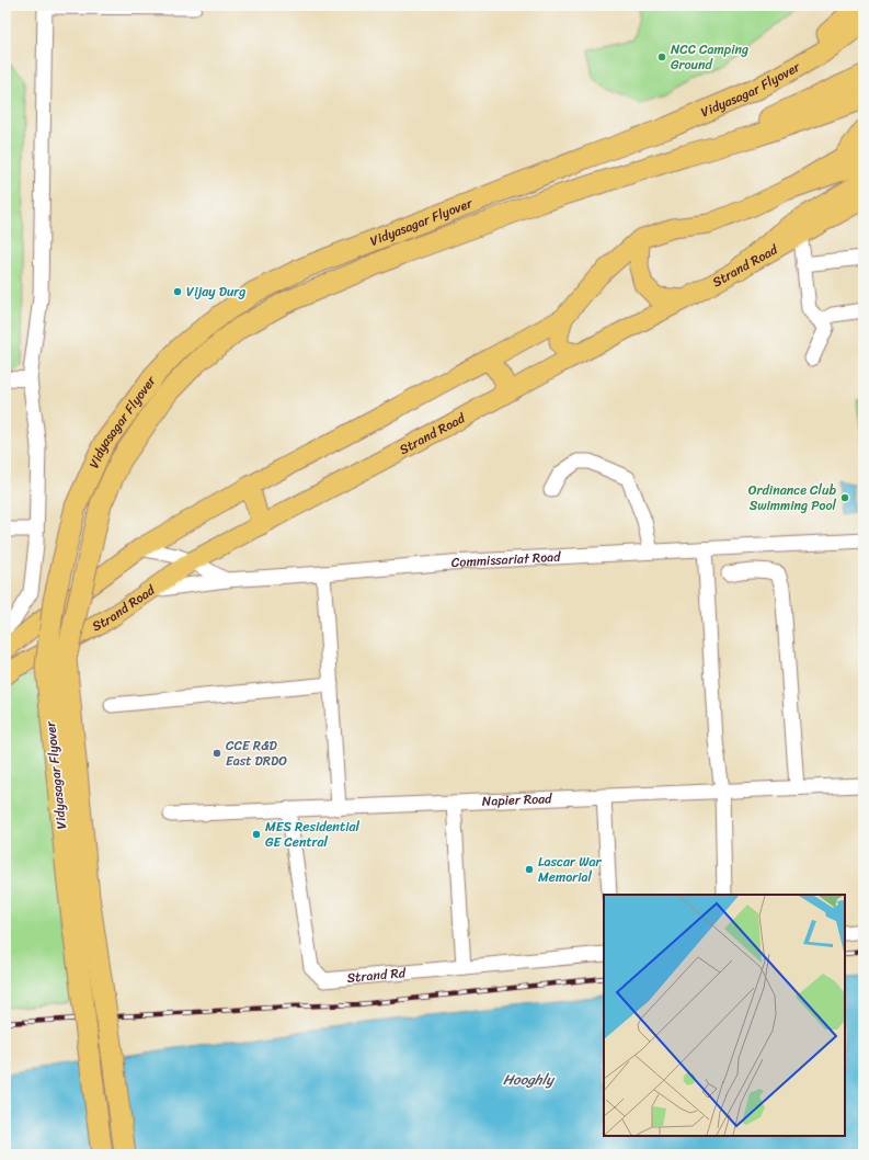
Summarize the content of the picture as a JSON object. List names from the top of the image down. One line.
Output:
{"streets":{"highway":["Vidyasagar Flyover"],"main road":["Strand Road"],"street":["Commissariat Road","Napier Road","Strand Rd"]},"crossings":[["Strand Road","Commissariat Road"],["Napier Road","Strand Rd"]],"water":["Hooghly"],"places":["NCC Camping Ground","Vijay Durg","Ordinance Club Swimming Pool","CCE R&D East DRDO","MES Residential GE Central","Lascar War Memorial"]}
